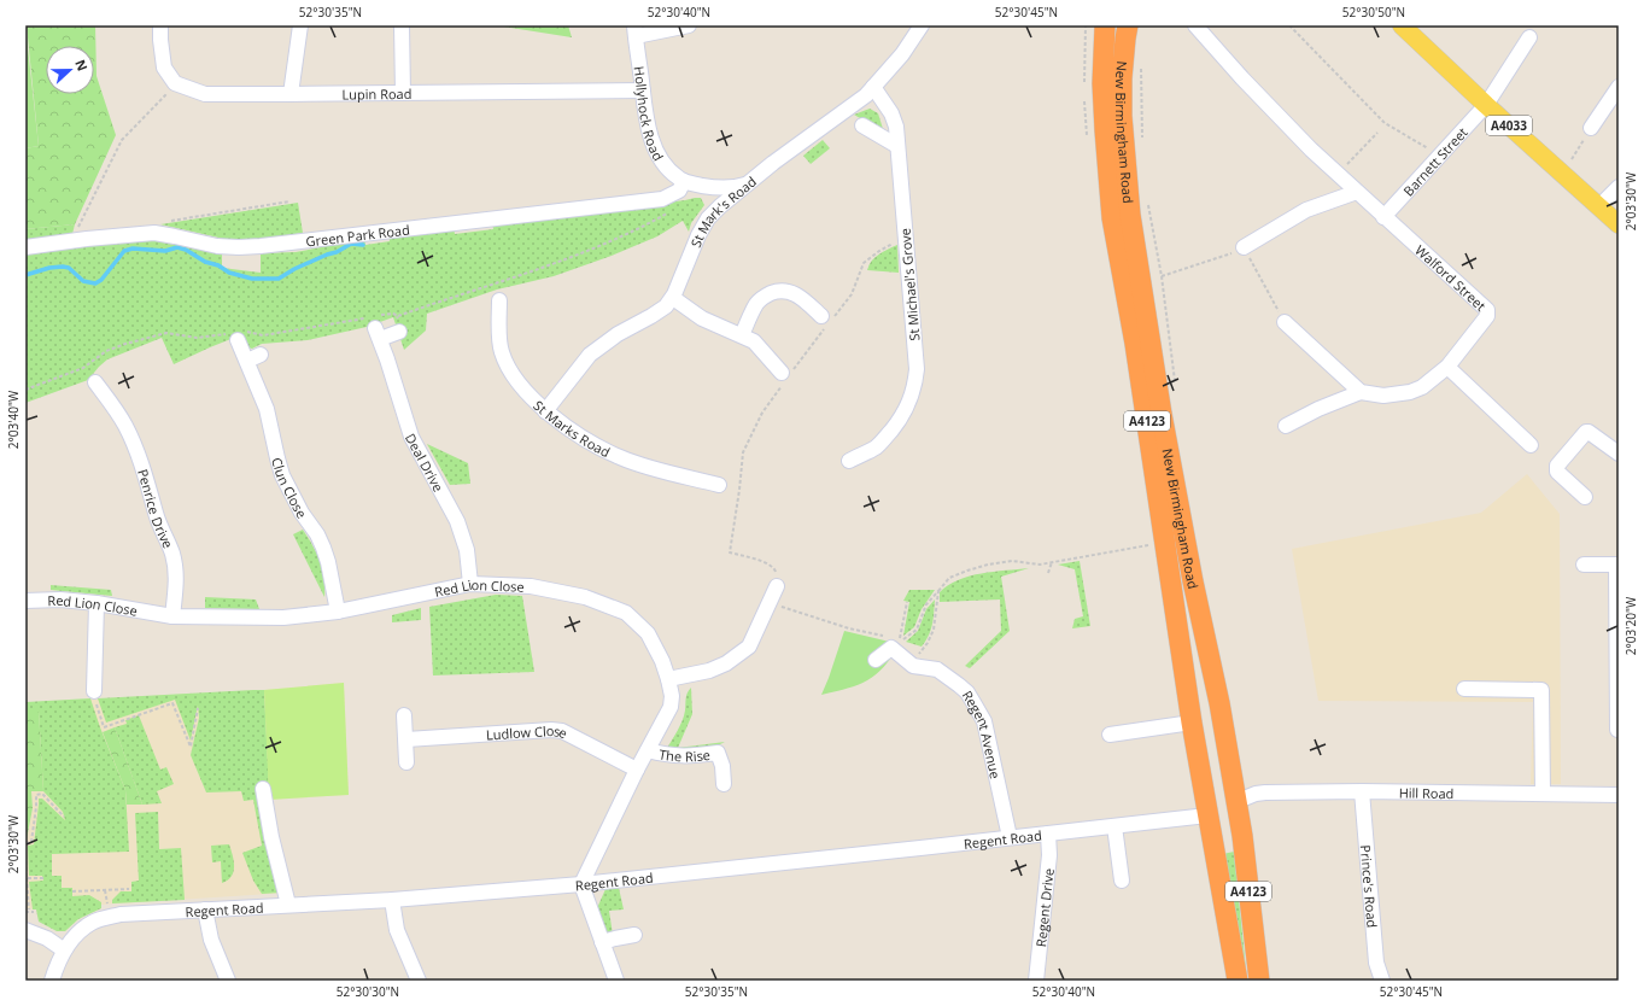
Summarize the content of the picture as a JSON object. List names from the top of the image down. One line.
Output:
{"streets":{"highway":["New Birmingham Road","A4123"],"main road":["A4033"],"street":["Lupin Road","Hollyhock Road","Barnett Street","St Mark's Road","Green Park Road","Walford Street","St Michael's Grove","St Marks Road","Deal Drive","Clun Close","Penrice Drive","Red Lion Close","Ludlow Close","Regent Avenue","The Rise","Hill Road","Regent Road","Prince's Road","Regent Drive"]},"crossings":[["Lupin Road","Hollyhock Road"],["Hollyhock Road","St Mark's Road"],["Hollyhock Road","Green Park Road"],["A4033","Barnett Street"],["New Birmingham Road","Hill Road"],["New Birmingham Road","Regent Road"],["Barnett Street","Walford Street"],["St Mark's Road","St Michael's Grove"],["St Mark's Road","St Marks Road"],["Deal Drive","Red Lion Close"],["Clun Close","Red Lion Close"],["Penrice Drive","Red Lion Close"],["Red Lion Close","Ludlow Close"],["Red Lion Close","The Rise"],["Red Lion Close","Regent Road"],["Regent Avenue","Regent Road"],["Hill Road","Prince's Road"],["Regent Road","Regent Drive"]],"north":"right","coordinates":["52°30'35\"N","52°30'40\"N","52°30'45\"N","52°30'50\"N","2°03'30\"W","2°03'40\"W","2°03'20\"W","52°30'30\"N"]}
